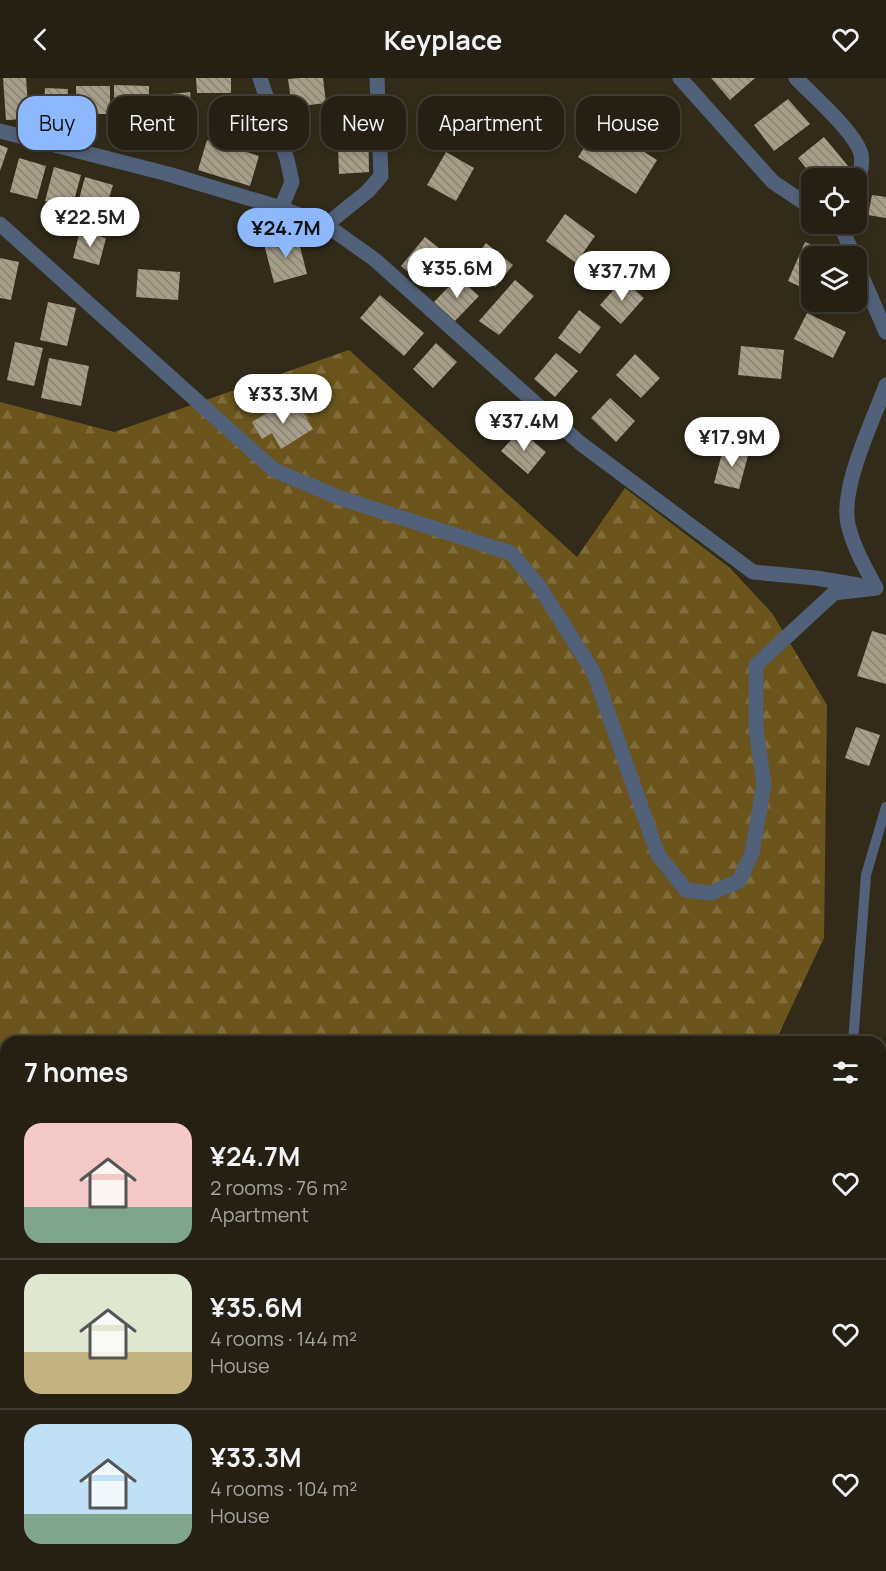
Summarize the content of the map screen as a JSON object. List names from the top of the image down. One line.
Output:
{"page":{"header":"Keyplace","chip":["Buy","Rent","Filters","New","Apartment","House"],"price":["¥22.5M","¥24.7M","¥35.6M","¥37.7M","¥33.3M","¥37.4M","¥17.9M"],"heading":"7 homes","list":[{"name":"¥24.7M","note":"2 rooms · 76 m² · Apartment"},{"name":"¥35.6M","note":"4 rooms · 144 m² · House"},{"name":"¥33.3M","note":"4 rooms · 104 m² · House"}]}}
